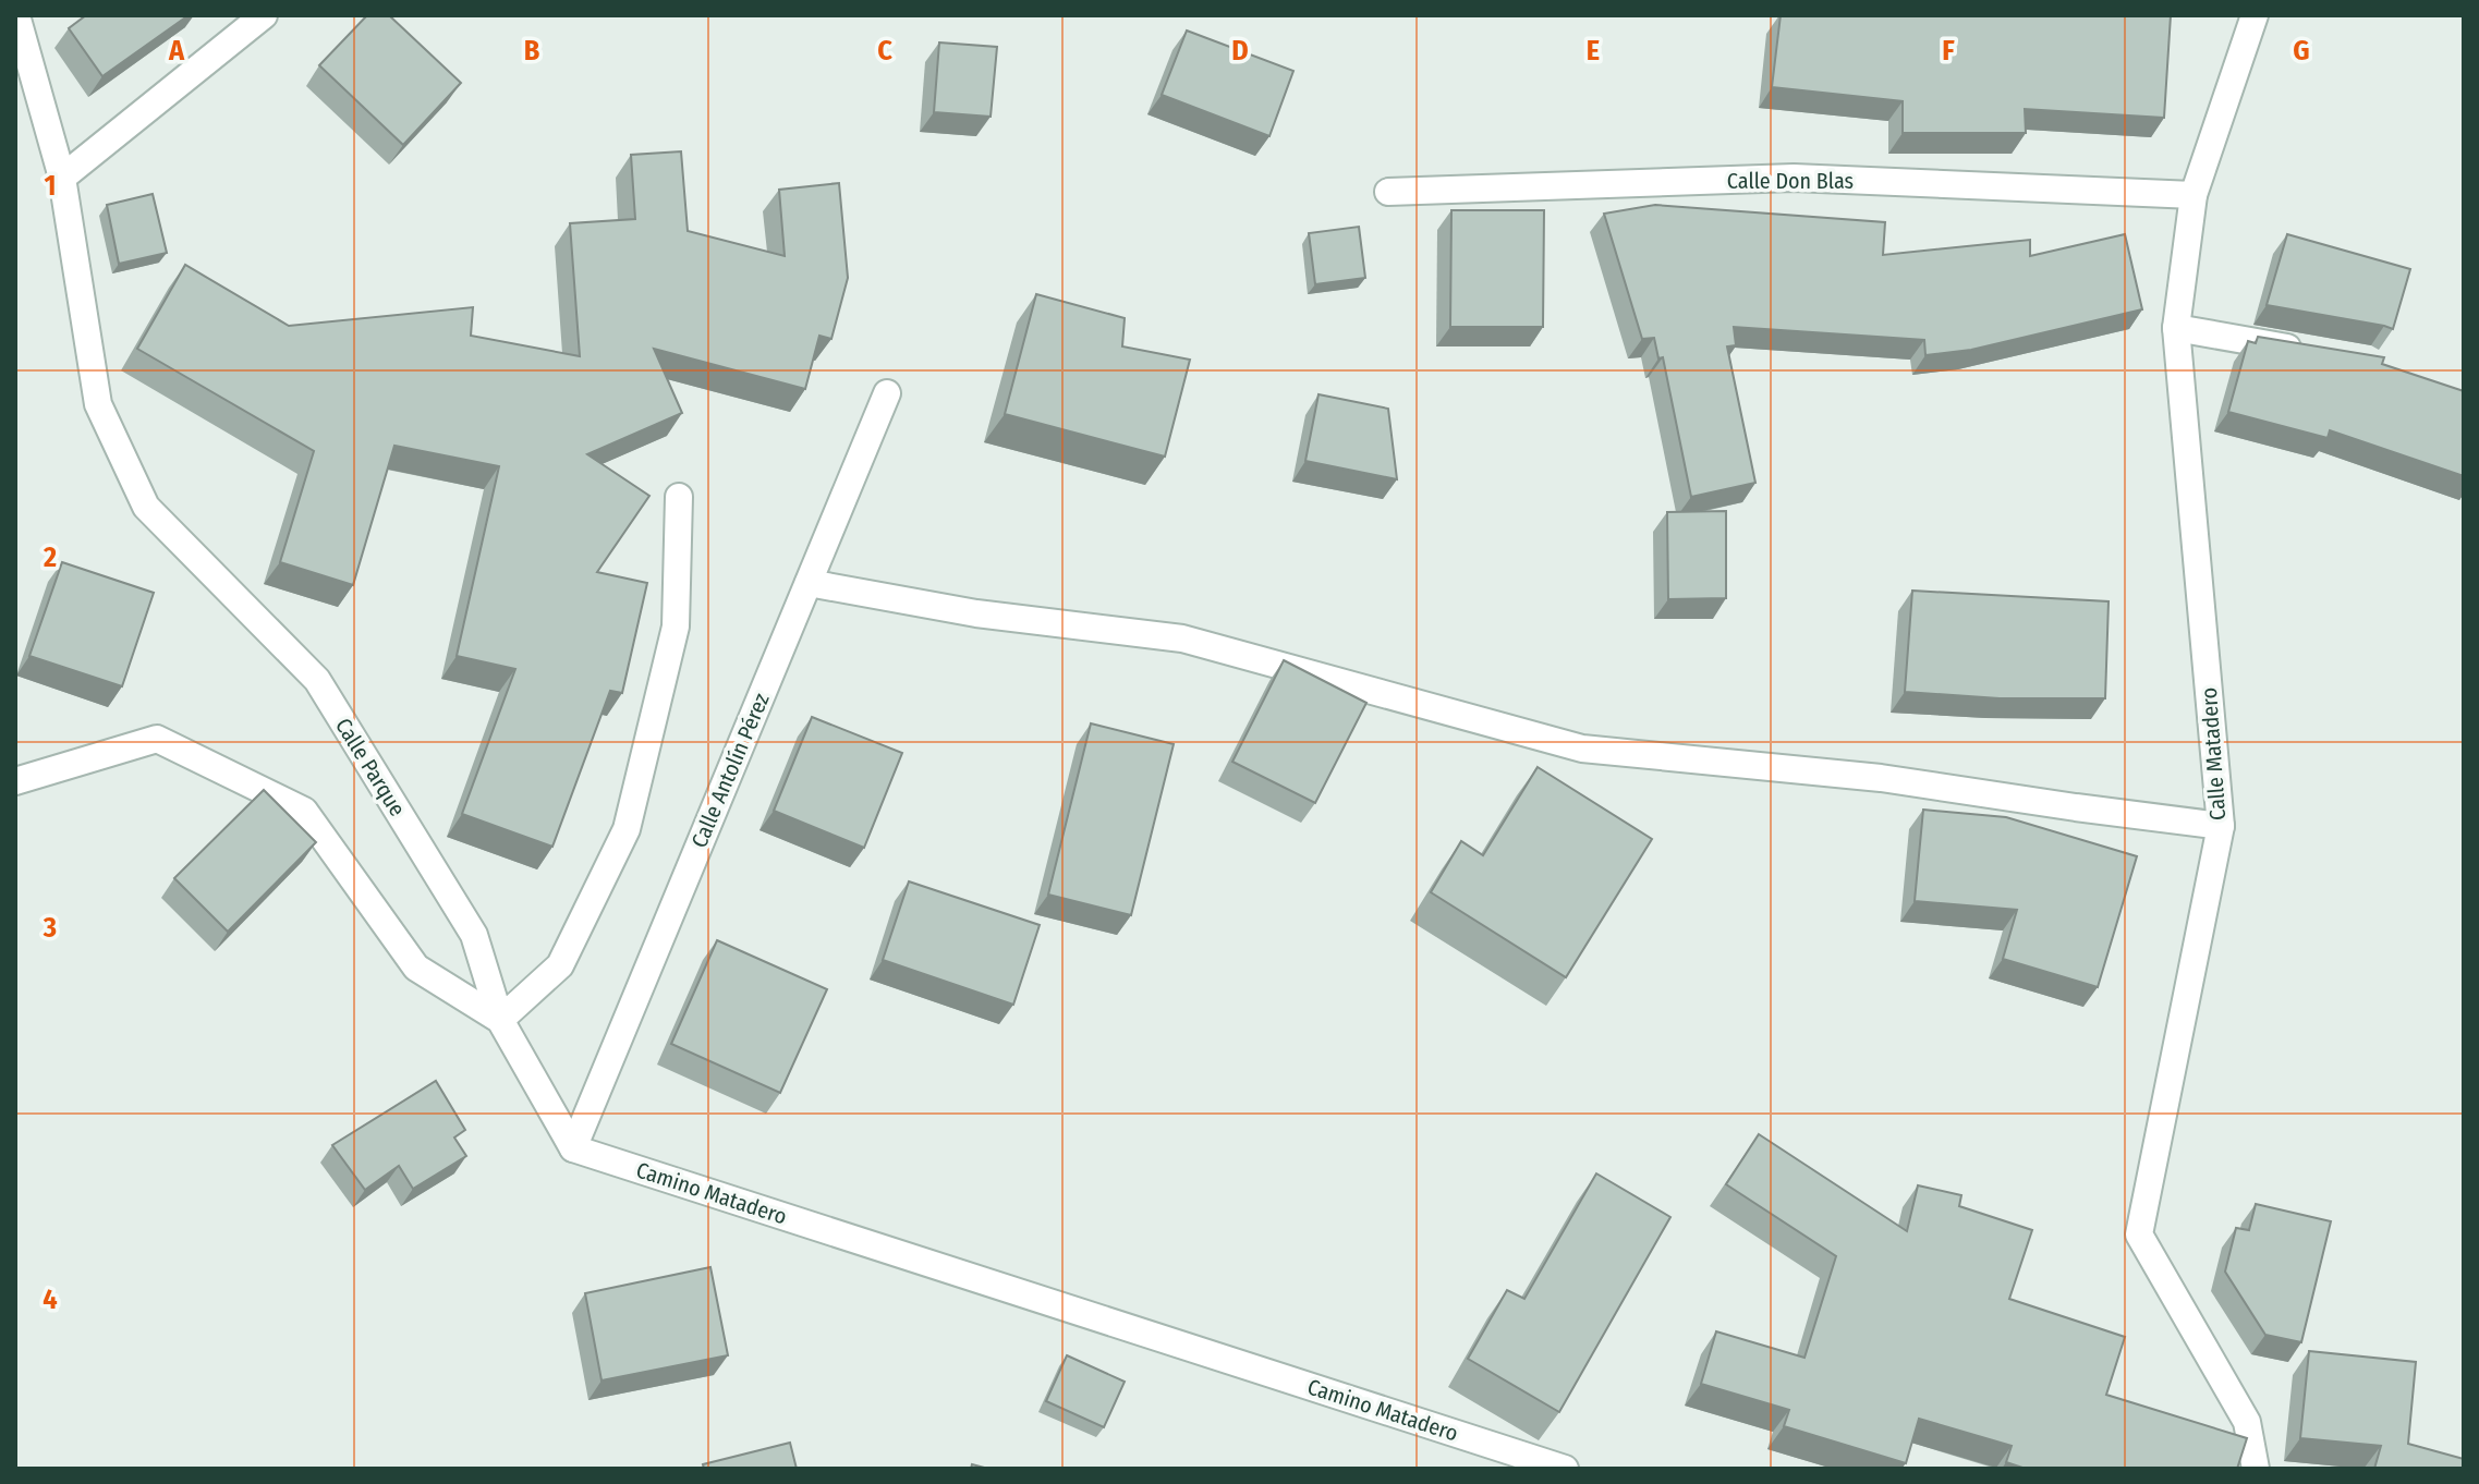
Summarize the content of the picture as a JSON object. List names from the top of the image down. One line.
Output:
{"streets":{"street":["Calle Don Blas","Calle Matadero","Calle Parque","Calle Antolín Pérez","Camino Matadero"]},"crossings":[["Calle Don Blas","Calle Matadero"],["Calle Antolín Pérez","Camino Matadero"]],"grid":{"columns":["A","B","C","D","E","F","G"],"rows":["1","2","3","4"]}}
